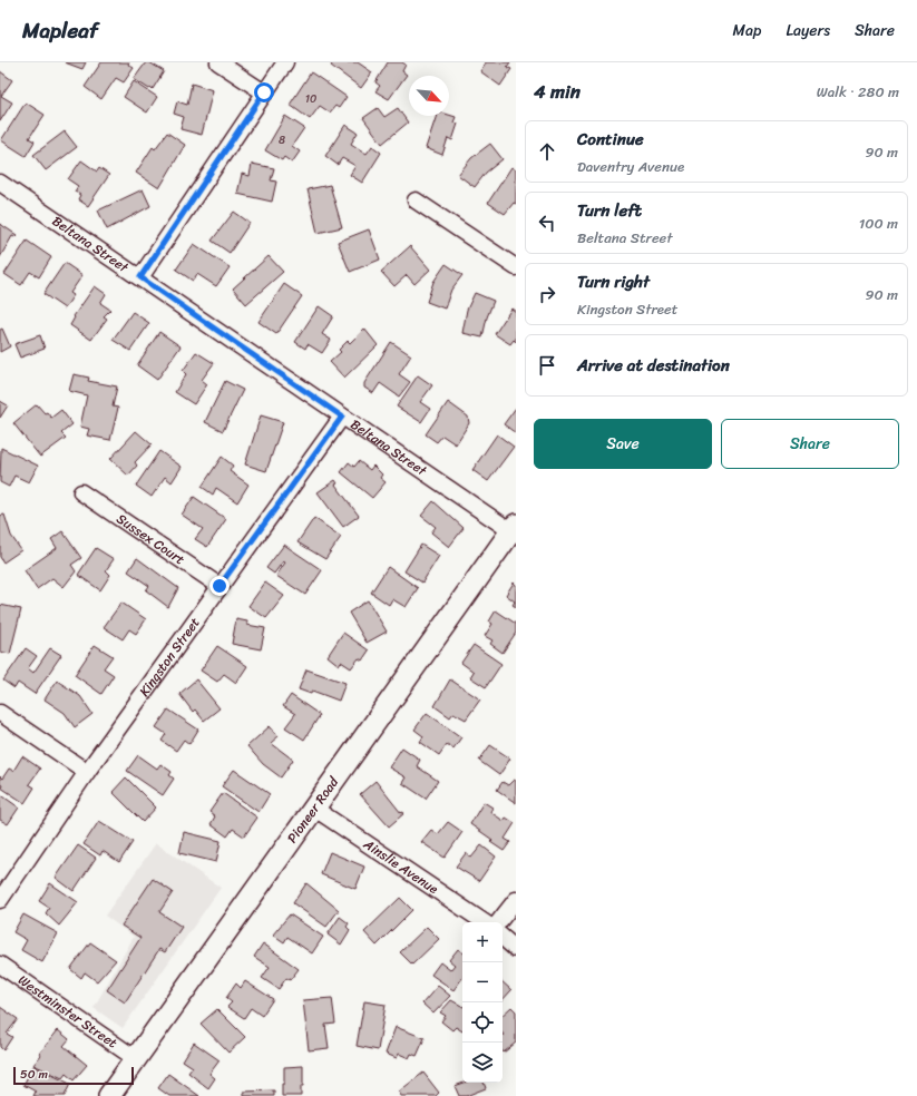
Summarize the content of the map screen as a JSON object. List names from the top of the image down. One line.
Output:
{"streets":{"main road":["Pioneer Road"],"street":["Beltana Street","Sussex Court","Kingston Street","Ainslie Avenue","Westminster Street"]},"crossings":[["Beltana Street","Kingston Street"],["Beltana Street","Pioneer Road"],["Sussex Court","Kingston Street"],["Pioneer Road","Ainslie Avenue"],["Pioneer Road","Westminster Street"]],"house_numbers":["10","8"],"scale_bar":"50 m","north":"bottom right","page":{"header":"Mapleaf","nav":["Map","Layers","Share"],"heading":["4 min","Walk · 280 m"],"list":[["Continue","Daventry Avenue","90 m"],["Turn left","Beltana Street","100 m"],["Turn right","Kingston Street","90 m"],"Arrive at destination"],"buttons":["Save","Share"],"map_buttons":["+","−"],"scale":"50 m"}}
